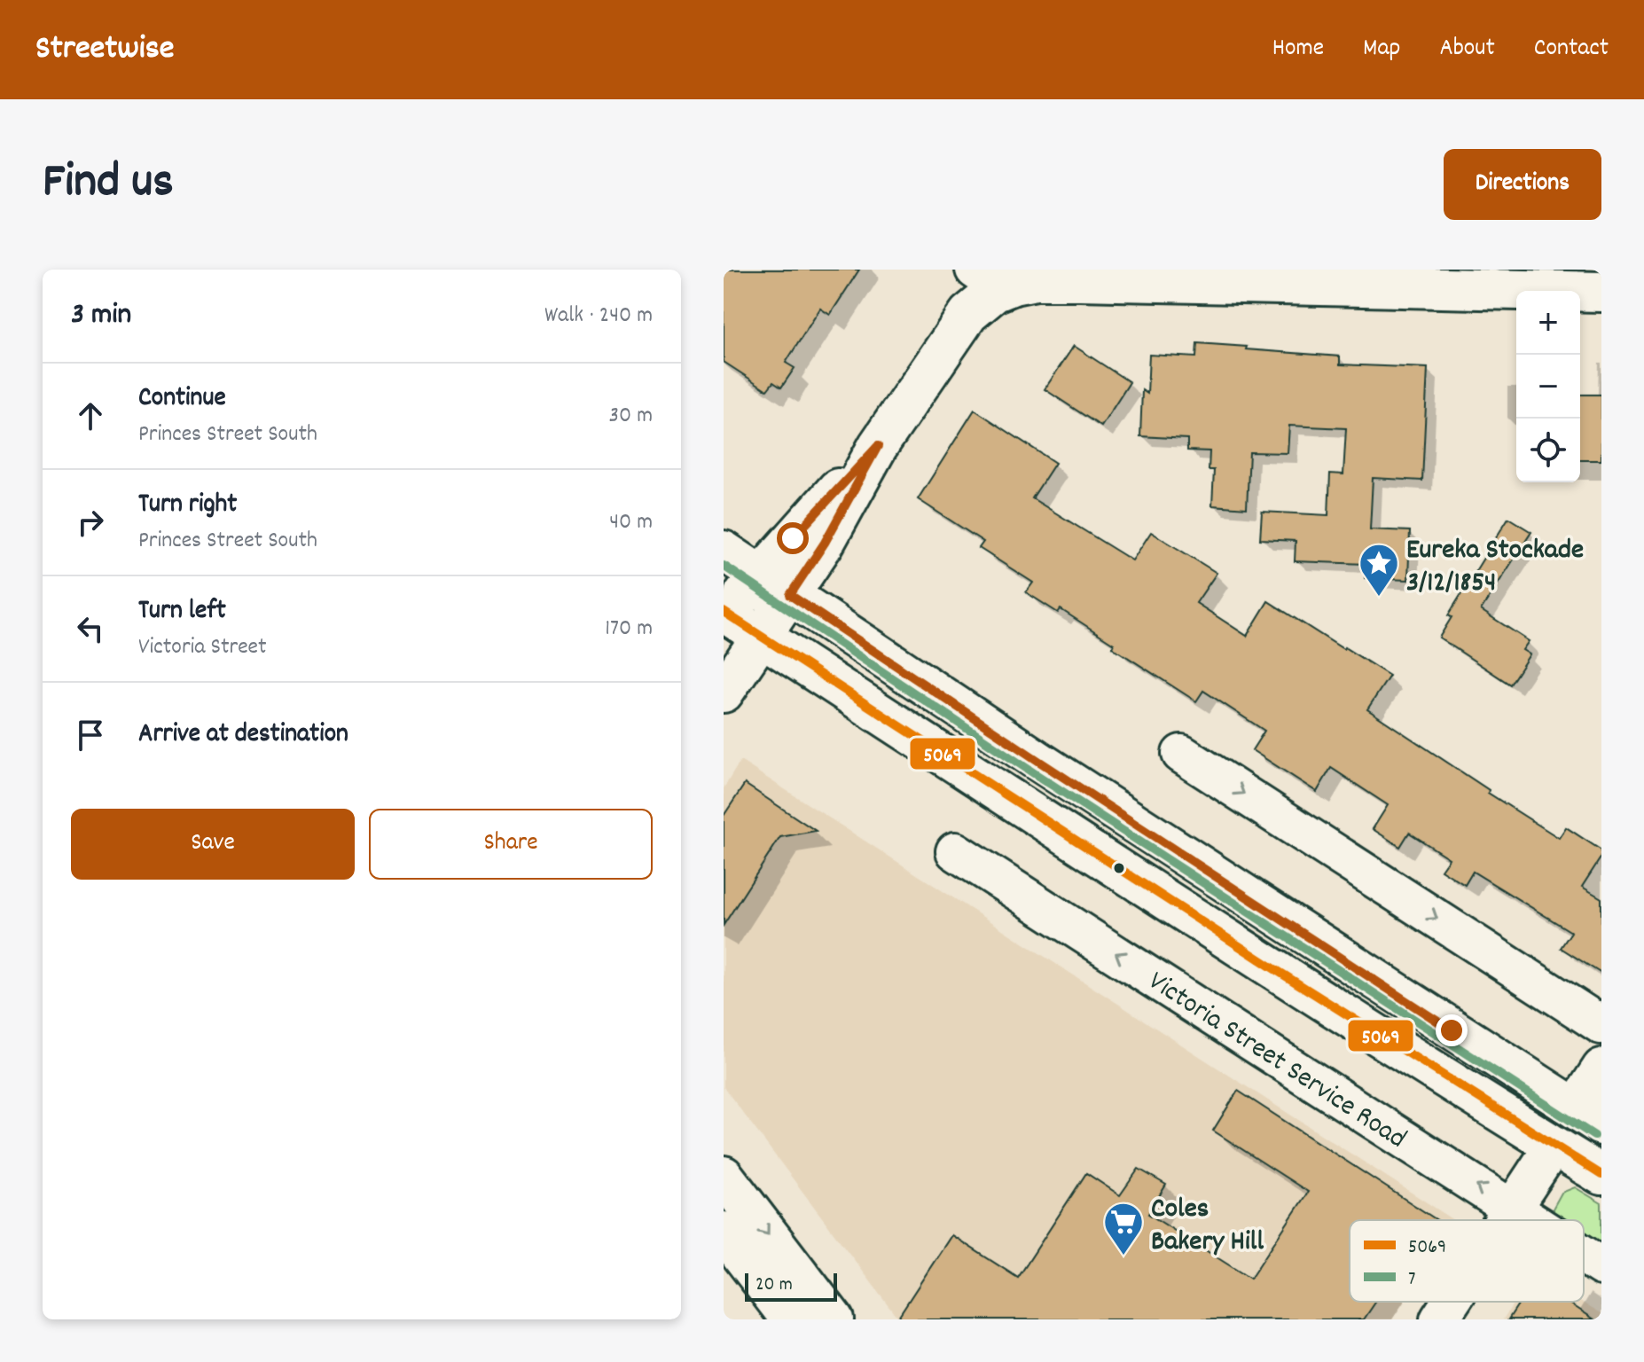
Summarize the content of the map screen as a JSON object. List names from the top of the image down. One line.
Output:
{"streets":{"street":["Victoria Street Service Road"]},"places":{"place":["Eureka Stockade 3/12/1854"],"supermarket":["Coles Bakery Hill"]},"lines":["transit line 7","transit line 5069"],"legend":["5069","7"],"scale_bar":"20 m","page":{"header":"Streetwise","nav":["Home","Map","About","Contact"],"title":"Find us","buttons":["Directions",["Save","Share"]],"heading":["3 min","Walk · 240 m"],"map_buttons":["+","−"],"list":[["Continue","Princes Street South","30 m"],["Turn right","Princes Street South","40 m"],["Turn left","Victoria Street","170 m"],"Arrive at destination"],"scale":"20 m"}}
